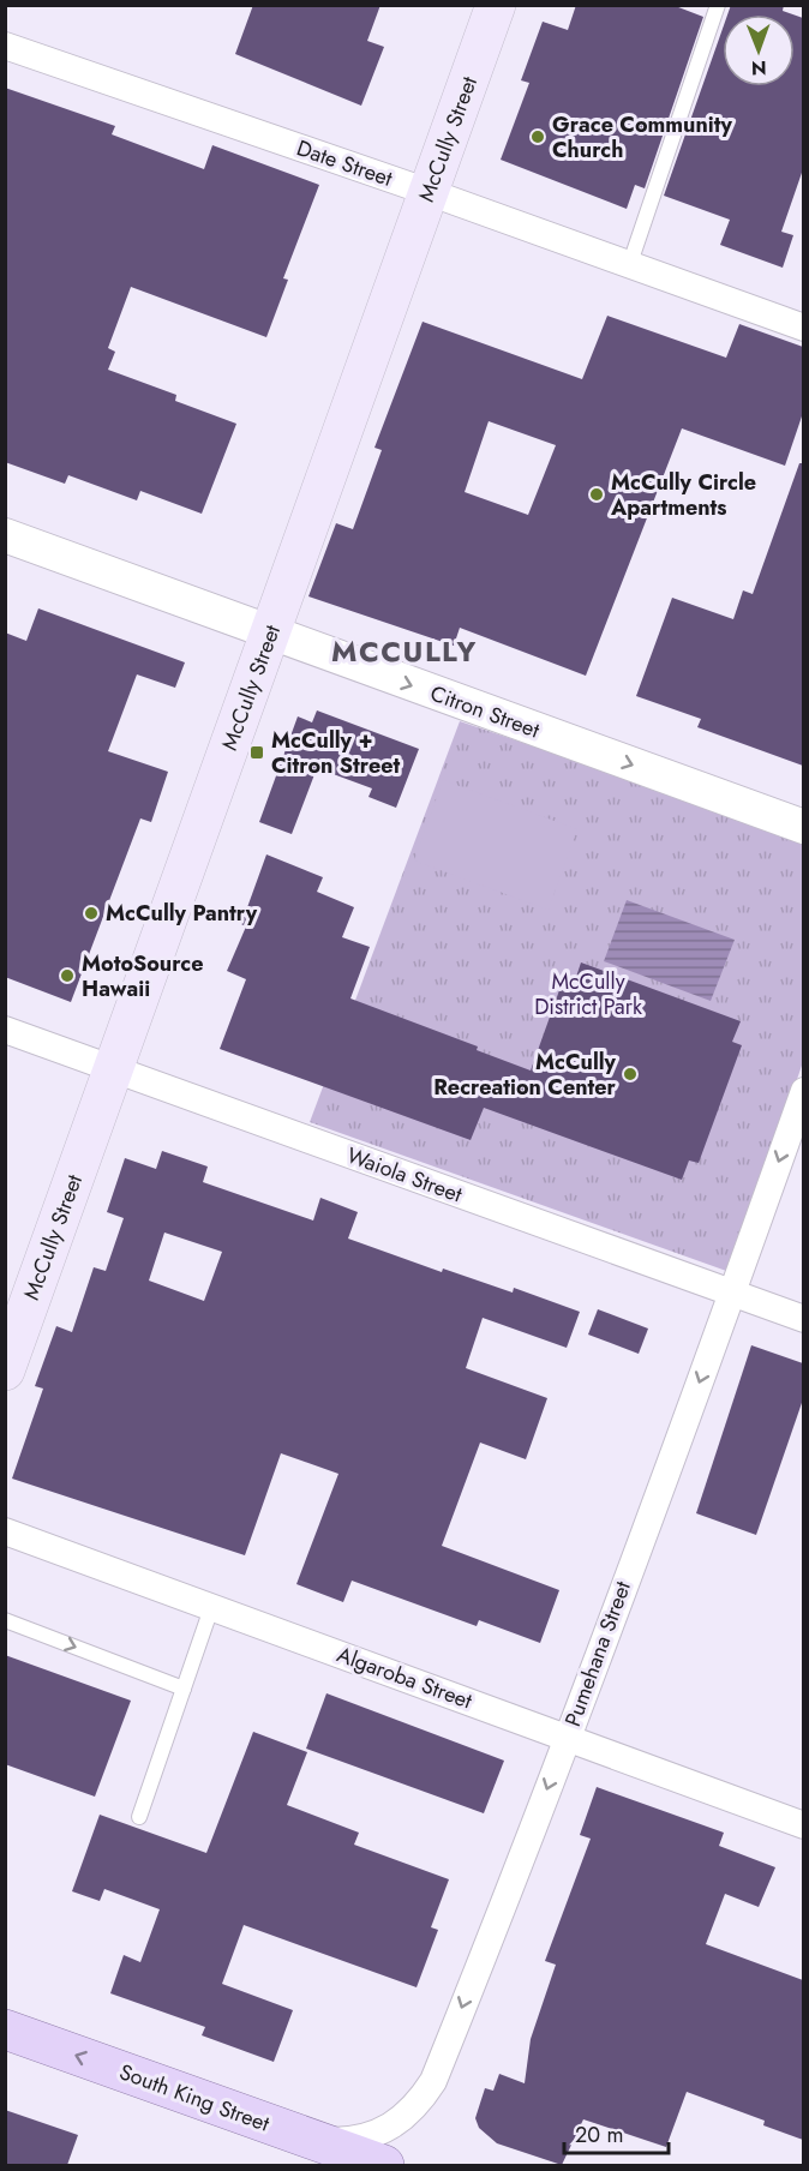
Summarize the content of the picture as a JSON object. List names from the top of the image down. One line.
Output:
{"streets":{"main road":["McCully Street","South King Street"],"street":["Date Street","Citron Street","Waiola Street","Pumehana Street","Algaroba Street"]},"crossings":[["McCully Street","Date Street"],["McCully Street","Citron Street"],["McCully Street","Waiola Street"],["Waiola Street","Pumehana Street"],["Pumehana Street","Algaroba Street"],["Pumehana Street","South King Street"]],"one_way":["Citron Street","Pumehana Street","South King Street"],"districts":["MCCULLY"],"parks":["McCully District Park"],"places":{"other":["Grace Community Church","McCully Circle Apartments","McCully Pantry","MotoSource Hawaii","McCully Recreation Center"],"transit":["McCully + Citron Street"]},"scale_bar":"20 m","north":"bottom"}
